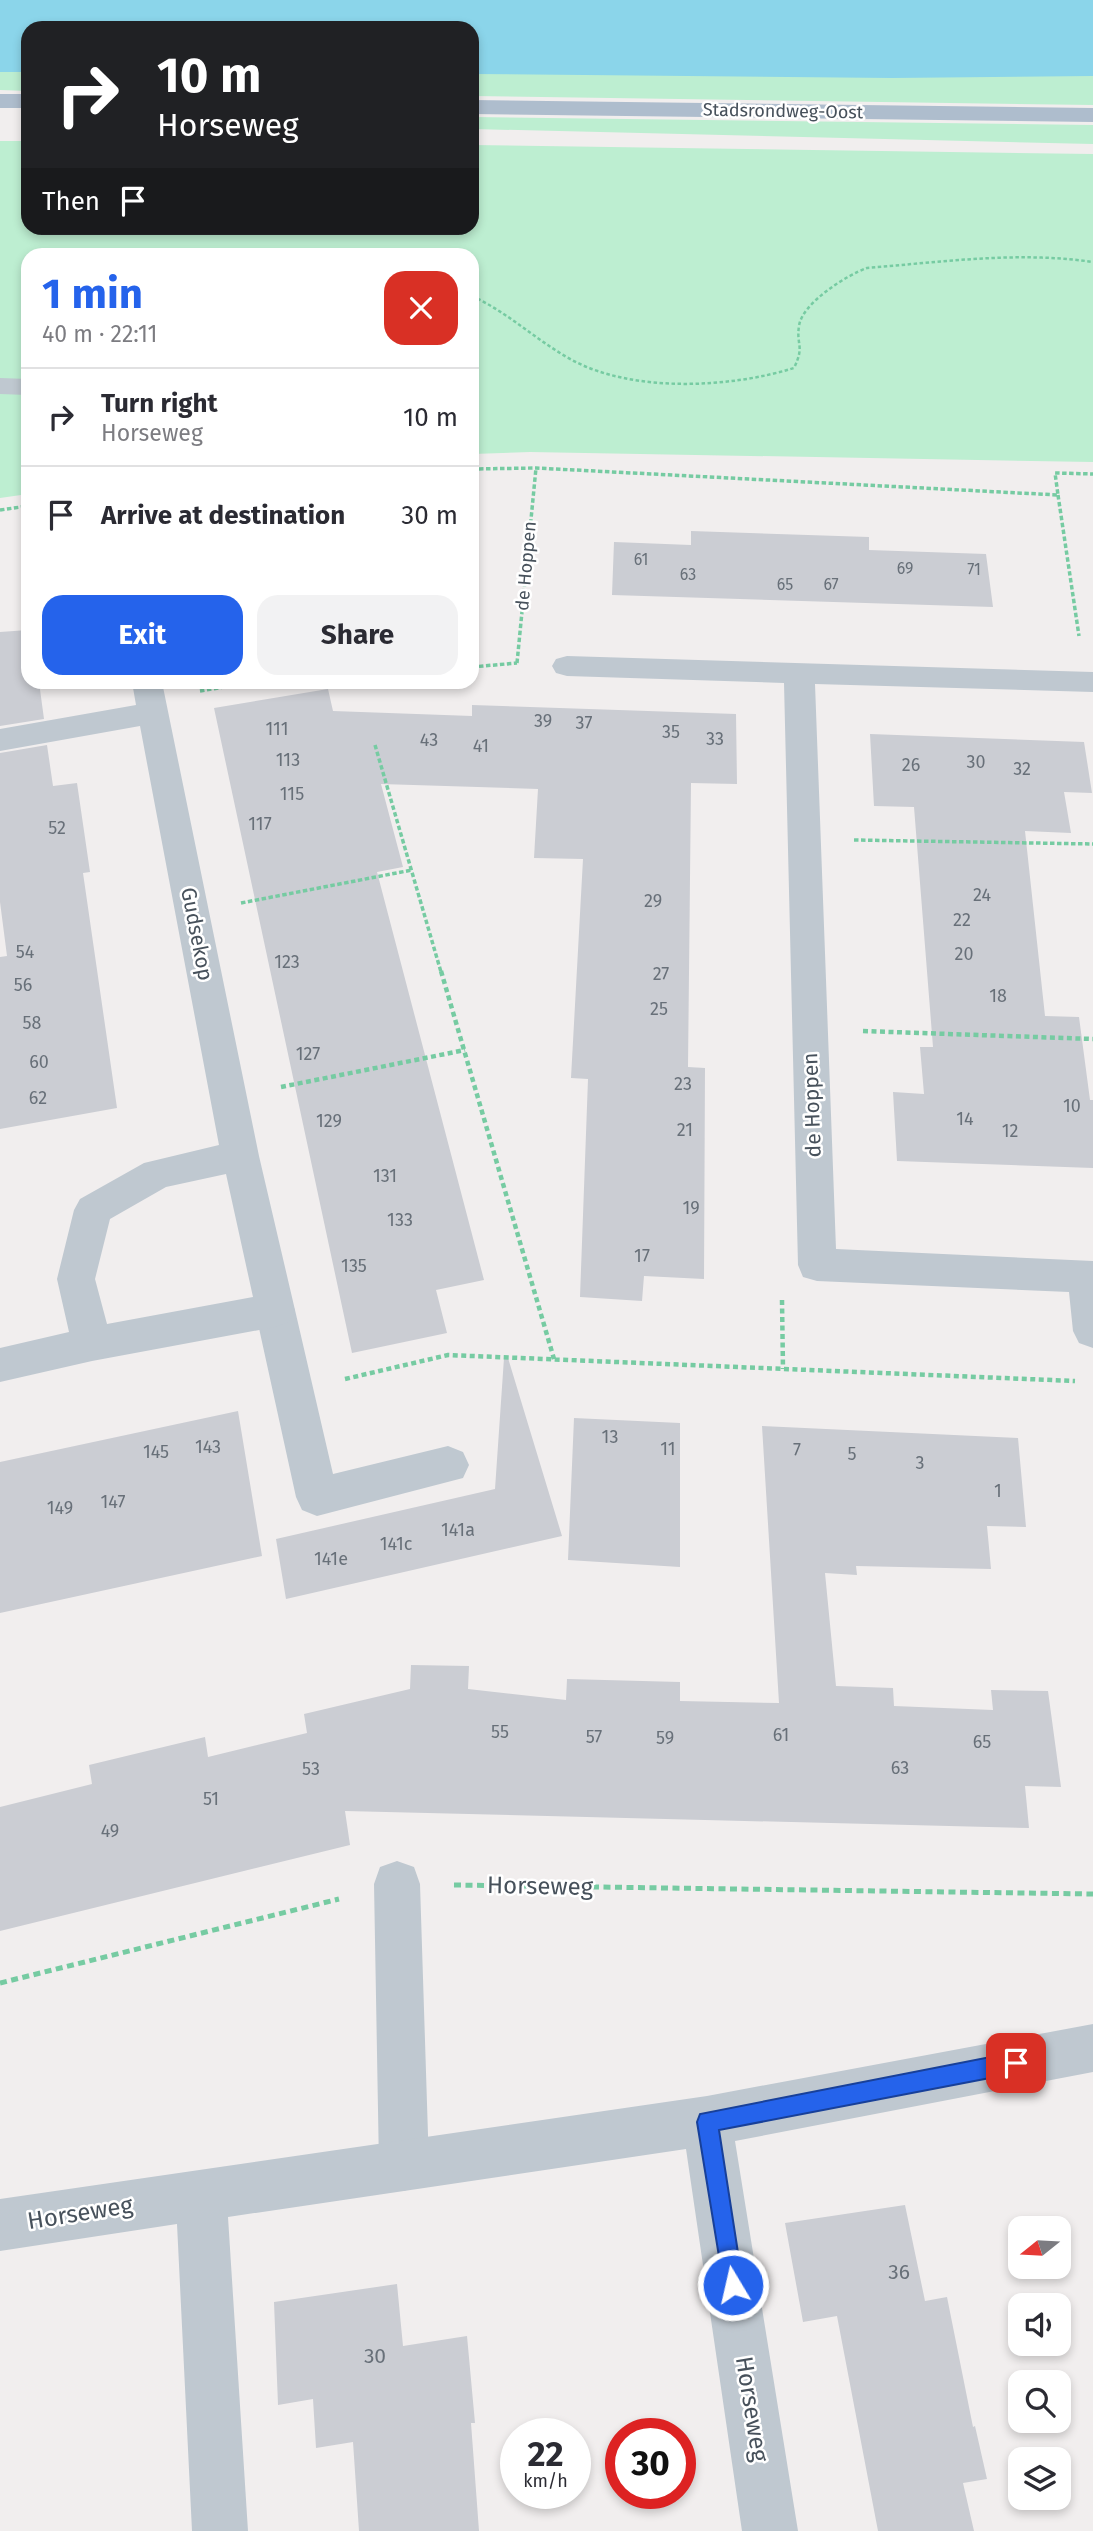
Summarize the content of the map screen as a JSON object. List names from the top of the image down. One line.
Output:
{"streets":{"main road":["Stadsrondweg-Oost"],"street":["de Hoppen","Gudsekop","Horseweg"]},"house_numbers":["61","69","71","63","65","67","39","37","111","35","33","43","41","113","30","26","32","115","117","52","24","29","22","54","20","123","27","56","18","25","58","127","60","23","62","10","14","129","21","12","131","19","133","17","135","13","143","11","7","145","5","3","1","147","149","141a","141c","141e","55","61","57","59","65","63","53","51","49","36","30"],"north":"left","page":{"turn":["10 m","Horseweg"],"then":"Then","heading":["1 min","40 m · 22:11"],"list":[{"name":"Turn right","note":"Horseweg","value":"10 m"},{"name":"Arrive at destination","value":"30 m"}],"buttons":["Exit","Share"],"speed":"22 km/h","limit":"30"}}
